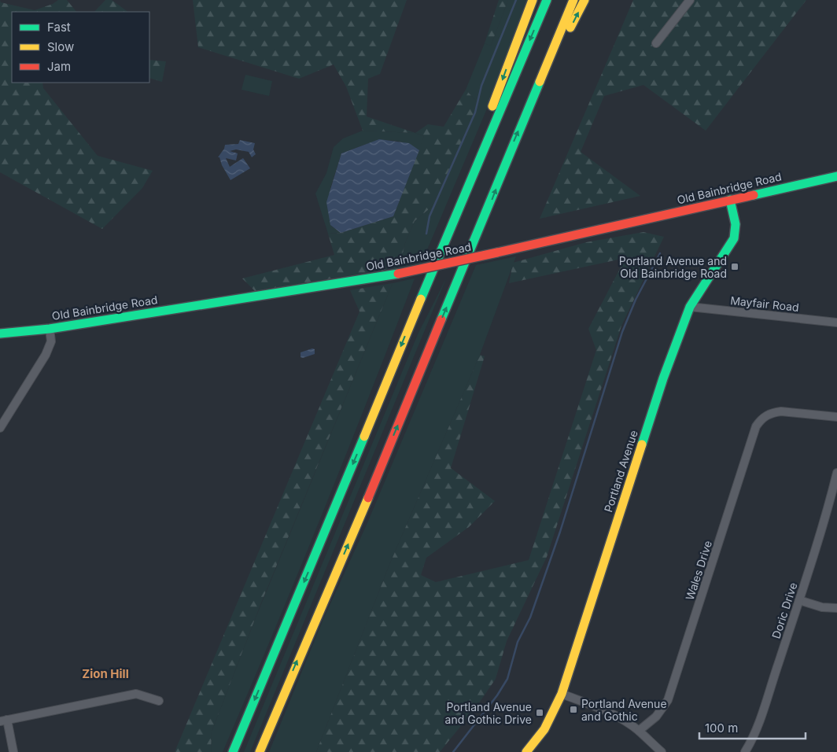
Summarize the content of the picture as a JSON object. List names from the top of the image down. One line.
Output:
{"streets":{"main road":["Old Bainbridge Road","Portland Avenue"],"street":["Mayfair Road","Wales Drive","Doric Drive"]},"crossings":[["Old Bainbridge Road","Portland Avenue"],["Mayfair Road","Portland Avenue"]],"districts":["Zion Hill"],"places":{"transit":["Portland Avenue and Old Bainbridge Road","Portland Avenue and Gothic","Portland Avenue and Gothic Drive"]},"legend":["Fast","Slow","Jam"],"scale_bar":"100 m"}
